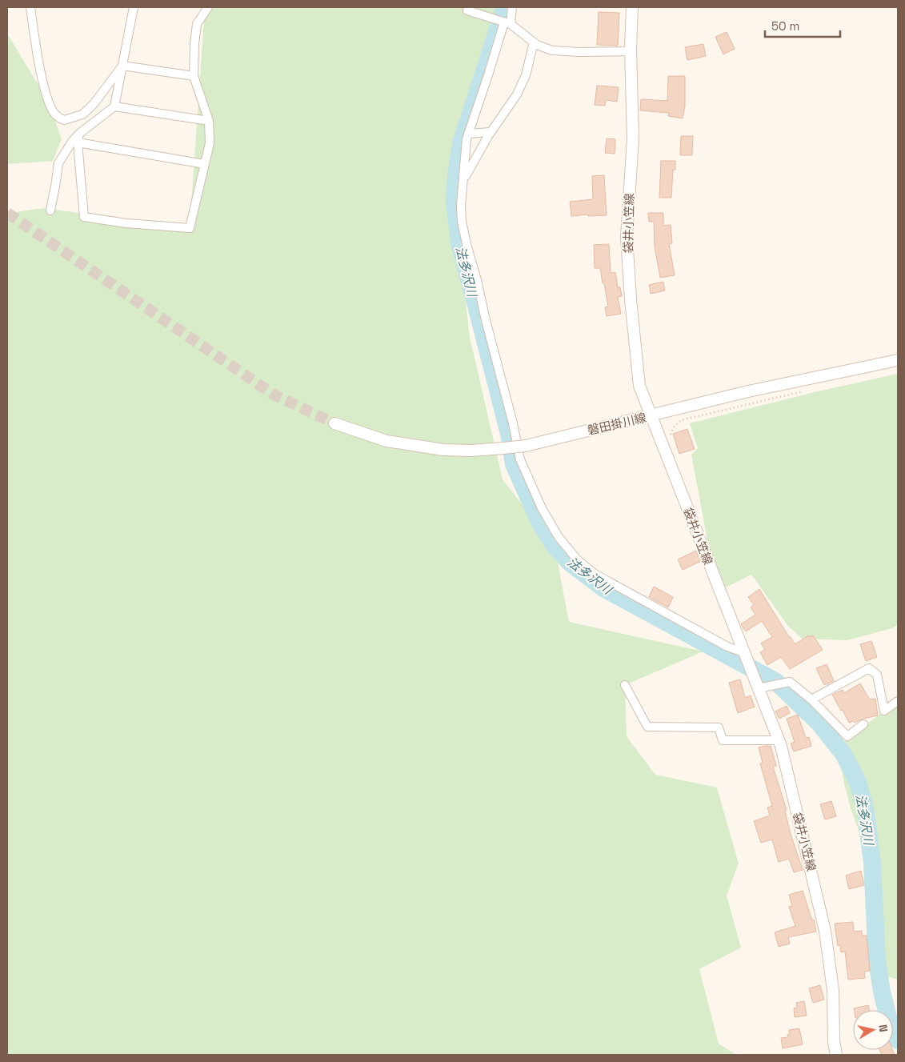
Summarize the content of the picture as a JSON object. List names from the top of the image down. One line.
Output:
{"streets":{"main road":["袋井小笠線","磐田掛川線"]},"crossings":[["袋井小笠線","磐田掛川線"]],"water":["法多沢川"],"scale_bar":"50 m","north":"right"}
